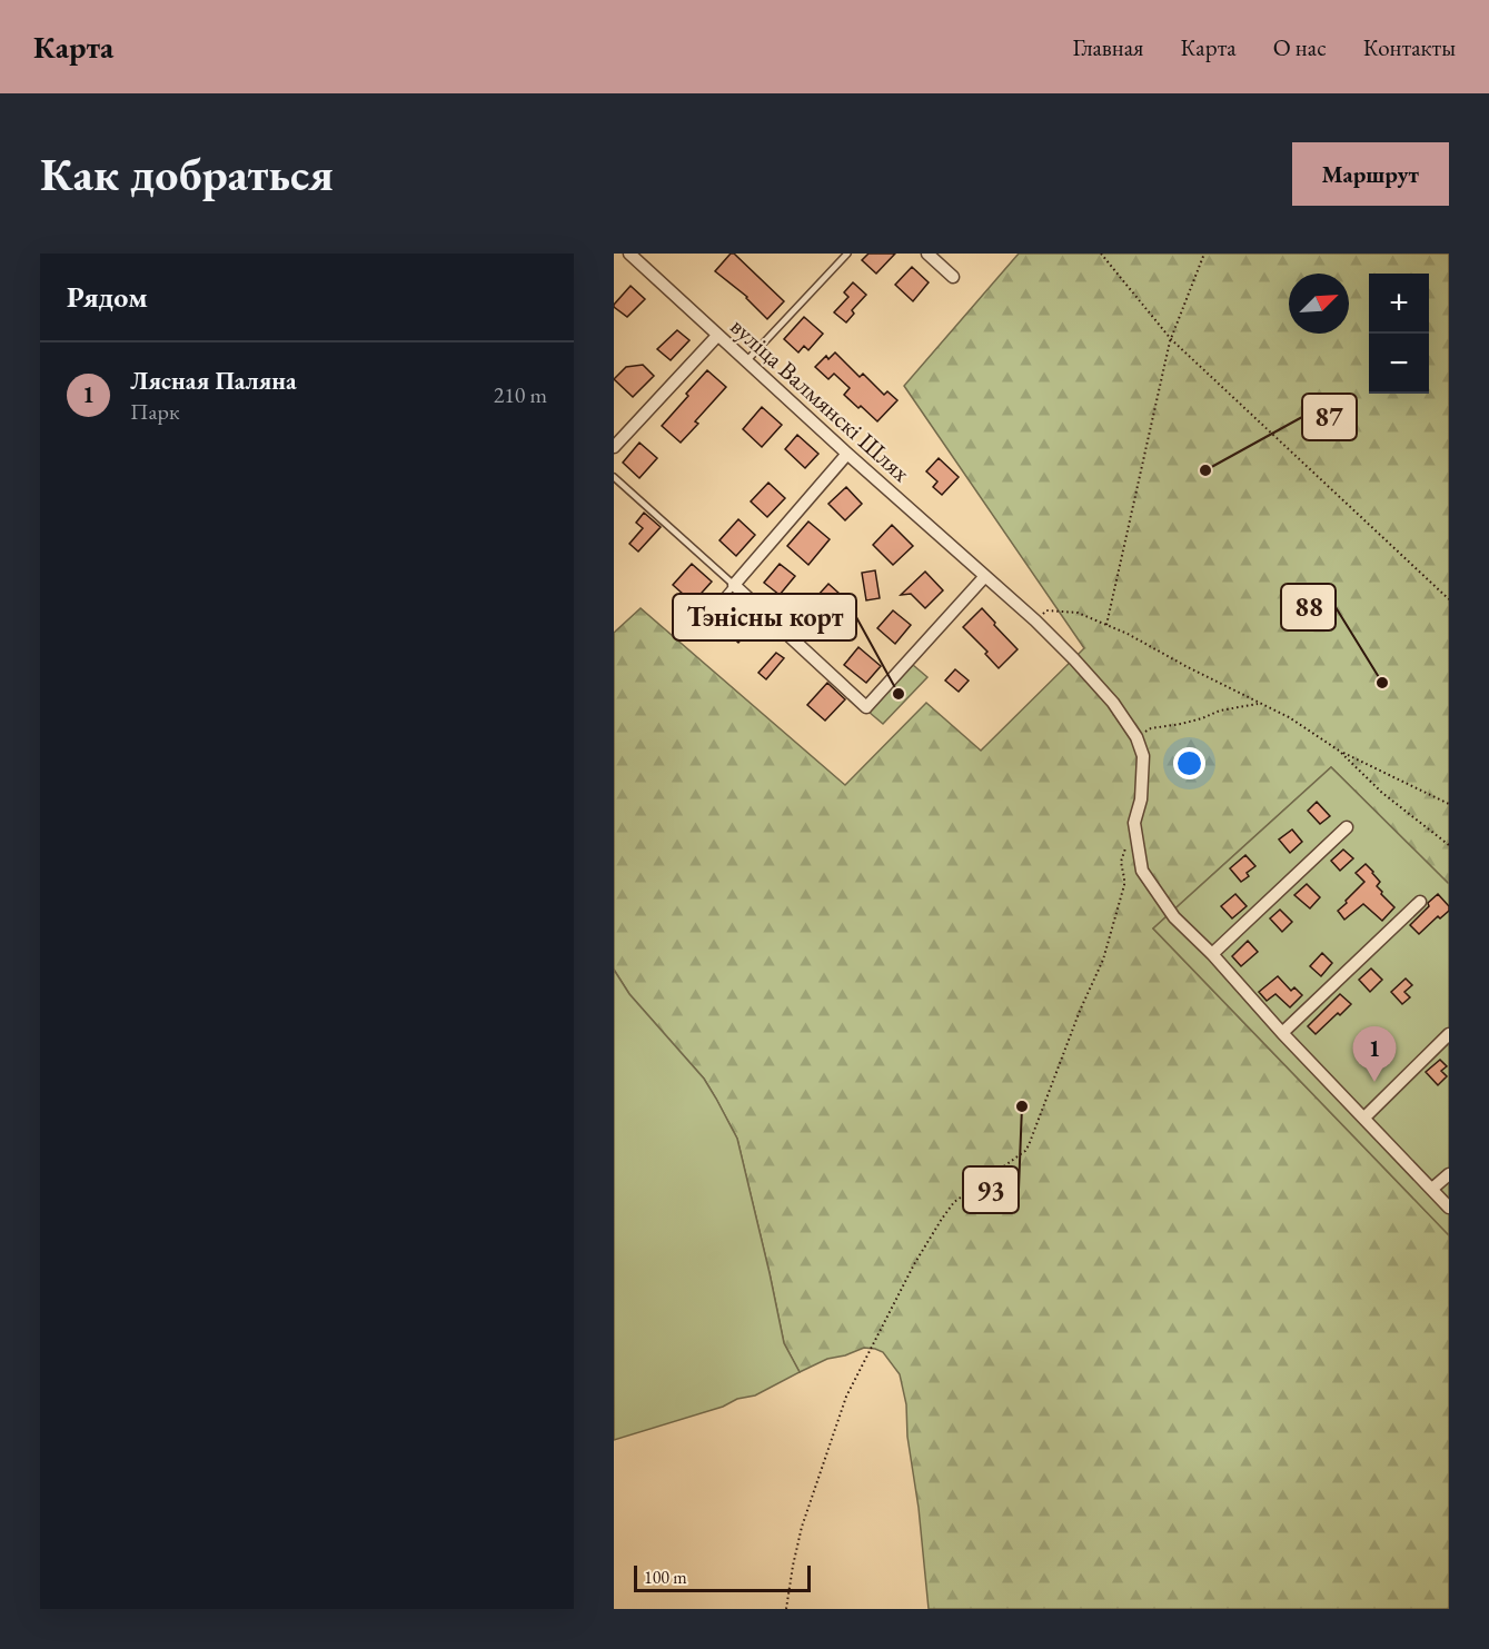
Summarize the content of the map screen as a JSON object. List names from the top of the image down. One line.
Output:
{"streets":{"street":["вуліца Валмянскі Шлях"]},"places":["87","88","Тэнісны корт","93"],"scale_bar":"100 m","north":"top right","page":{"header":"Карта","nav":["Главная","Карта","О нас","Контакты"],"buttons":"Маршрут","title":"Как добраться","heading":"Рядом","map_buttons":["+","−"],"list":[{"mark":"1","name":"Лясная Паляна","note":"Парк","value":"210 m"}],"pins":"1","scale":"100 m"}}
